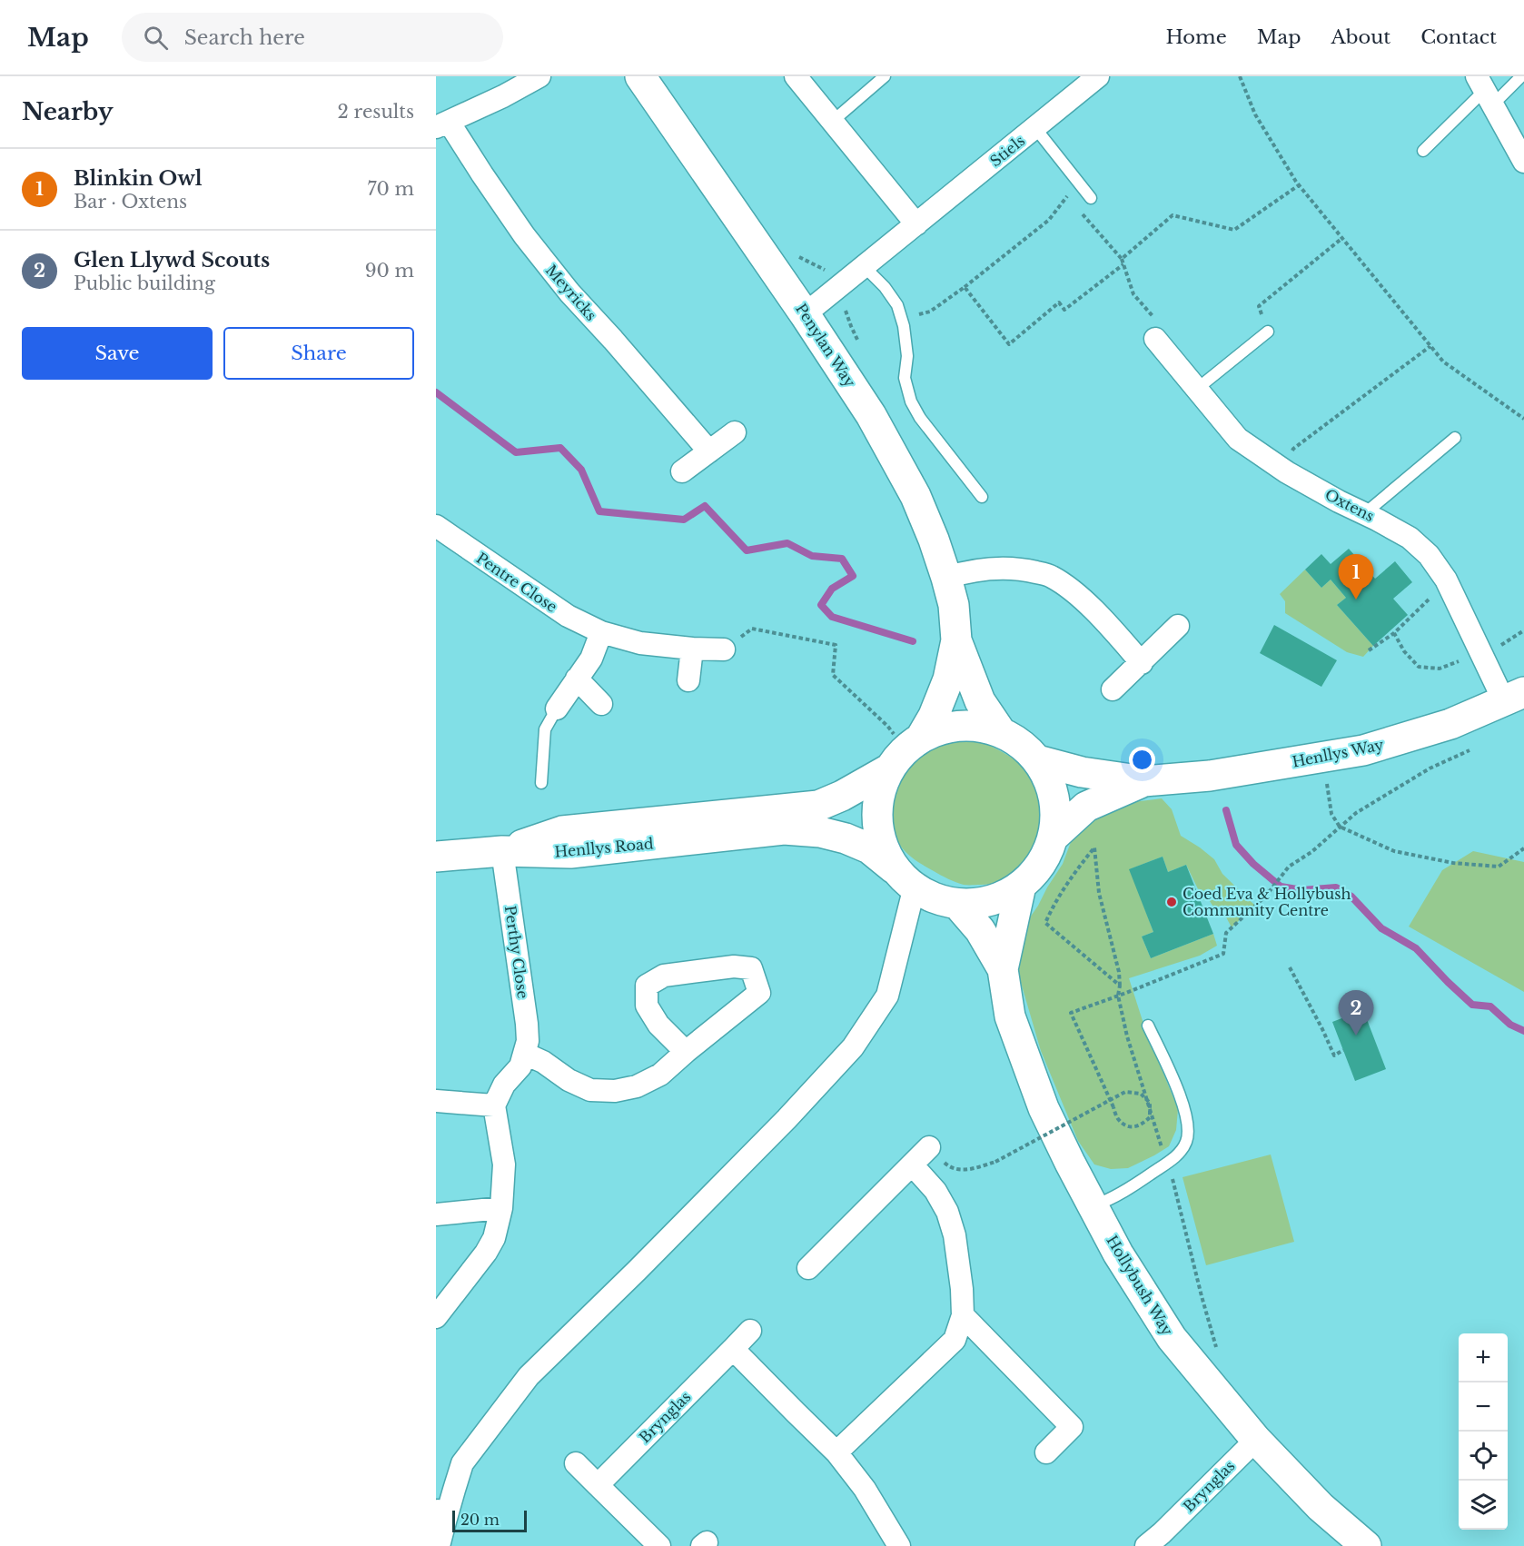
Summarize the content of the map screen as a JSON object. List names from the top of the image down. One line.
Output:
{"streets":{"street":["Stiels","Meyricks","Penylan Way","Oxtens","Pentre Close","Henllys Way","Henllys Road","Perthy Close","Hollybush Way","Brynglas"]},"crossings":[["Stiels","Penylan Way"],["Penylan Way","Henllys Road"],["Penylan Way","Hollybush Way"],["Oxtens","Henllys Way"],["Henllys Road","Perthy Close"],["Henllys Road","Hollybush Way"],["Hollybush Way","Brynglas"]],"places":["Coed Eva & Hollybush Community Centre"],"scale_bar":"20 m","page":{"header":"Map","search":"Search here","nav":["Home","Map","About","Contact"],"heading":["Nearby","2 results"],"list":[{"mark":"1","name":"Blinkin Owl","note":"Bar · Oxtens","value":"70 m"},{"mark":"2","name":"Glen Llywd Scouts","note":"Public building","value":"90 m"}],"buttons":["Save","Share"],"pins":["1","2"],"map_buttons":["+","−"],"scale":"20 m"}}
